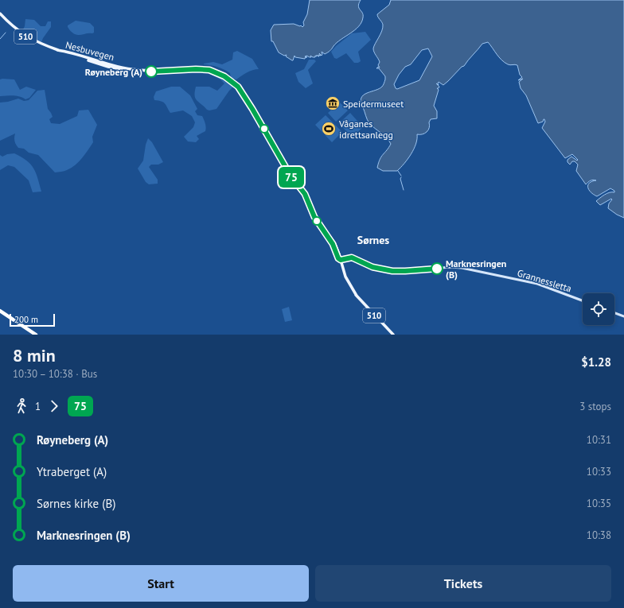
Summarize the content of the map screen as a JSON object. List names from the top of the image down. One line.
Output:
{"streets":{"main road":["510","Nesbuvegen","Grannessletta"]},"crossings":[["Nesbuvegen","Grannessletta"]],"districts":["Sørnes"],"places":{"other":["Røyneberg (A)","Marknesringen (B)"],"museum":["Speidermuseet"],"sports":["Våganes idrettsanlegg"]},"lines":["bus line 75"],"scale_bar":"200 m","page":{"on_map":"75","scale":"200 m","heading":["8 min","10:30 – 10:38 · Bus","$1.28"],"legs":["1","75","3 stops"],"list":[{"name":"Røyneberg (A)","value":"10:31"},{"name":"Ytraberget (A)","value":"10:33"},{"name":"Sørnes kirke (B)","value":"10:35"},{"name":"Marknesringen (B)","value":"10:38"}],"buttons":["Start","Tickets"]}}
